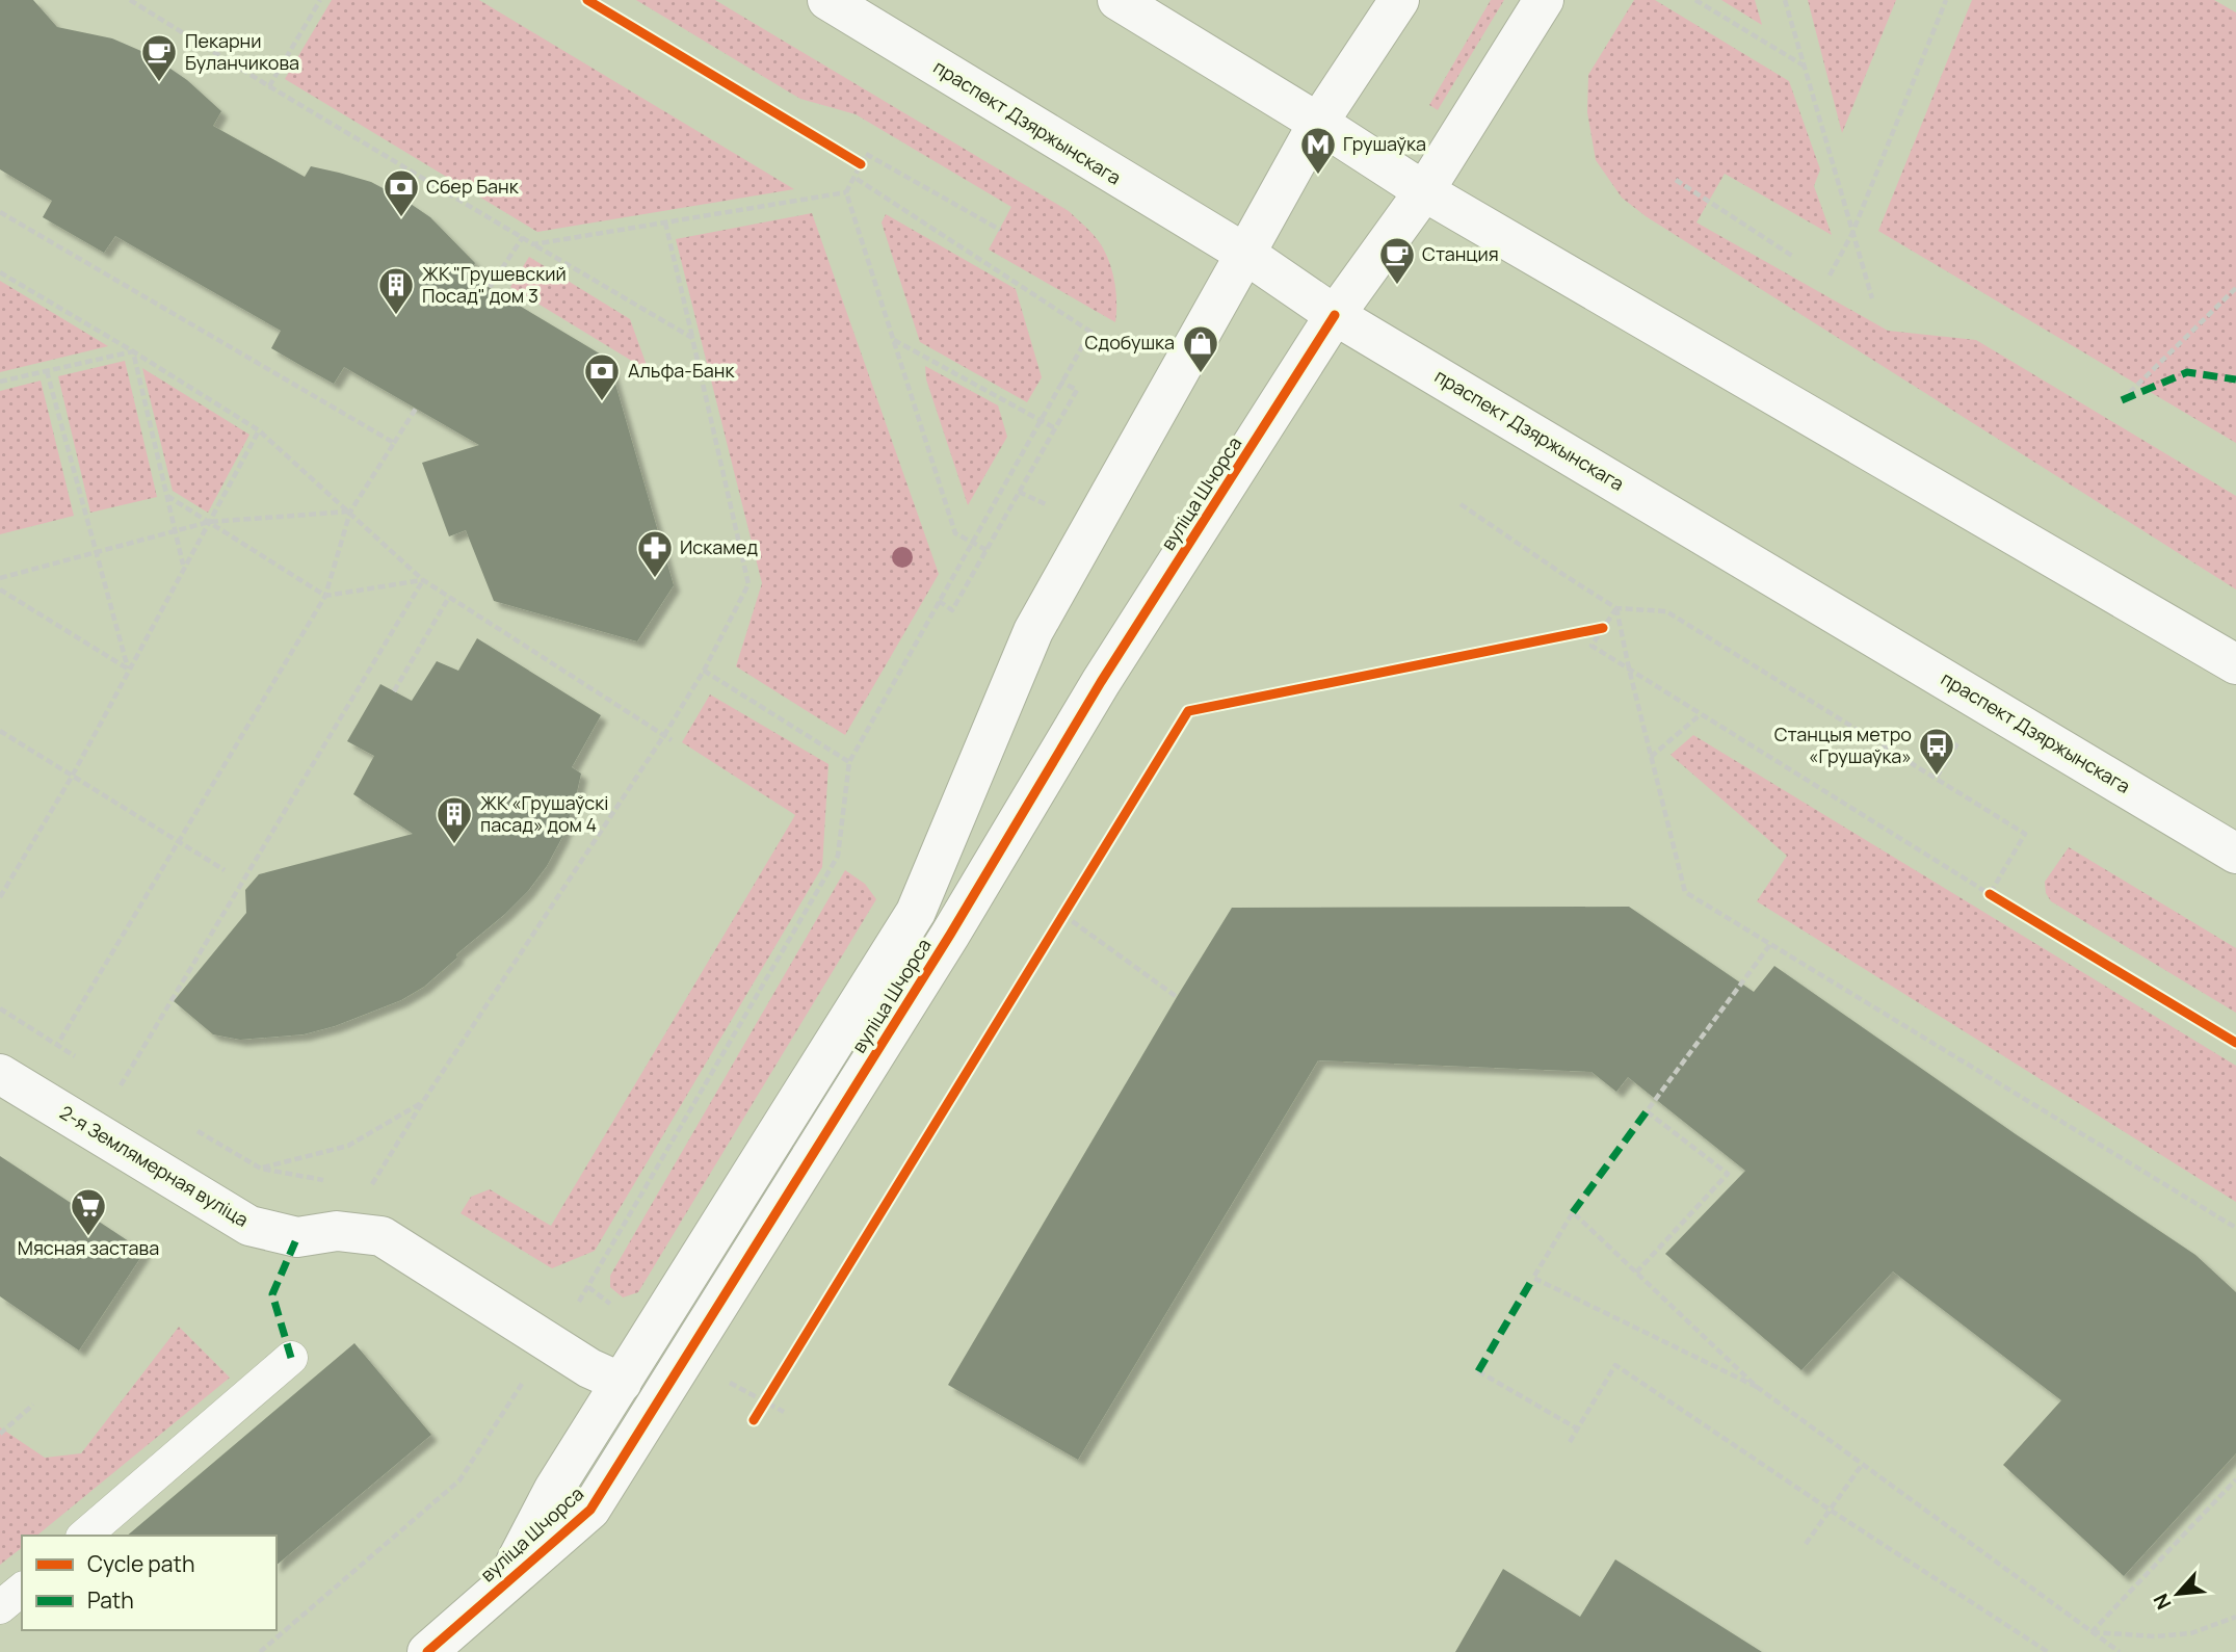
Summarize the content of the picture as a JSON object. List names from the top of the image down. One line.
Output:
{"streets":{"street":["праспект Дзяржынскага","вуліца Шчорса","2-я Землямерная вуліца"]},"crossings":[["праспект Дзяржынскага","вуліца Шчорса"],["вуліца Шчорса","2-я Землямерная вуліца"]],"places":{"cafe":["Пекарни Буланчикова","Станция"],"metro station":["Грушаўка"],"bank":["Сбер Банк","Альфа-Банк"],"building":["ЖК \"Грушевский Посад\" дом 3","ЖК «Грушаўскі пасад» дом 4"],"shop":["Сдобушка"],"pharmacy":["Искамед"],"bus stop":["Станцыя метро «Грушаўка»"],"supermarket":["Мясная застава"]},"legend":["Cycle path","Path"],"north":"bottom left"}
